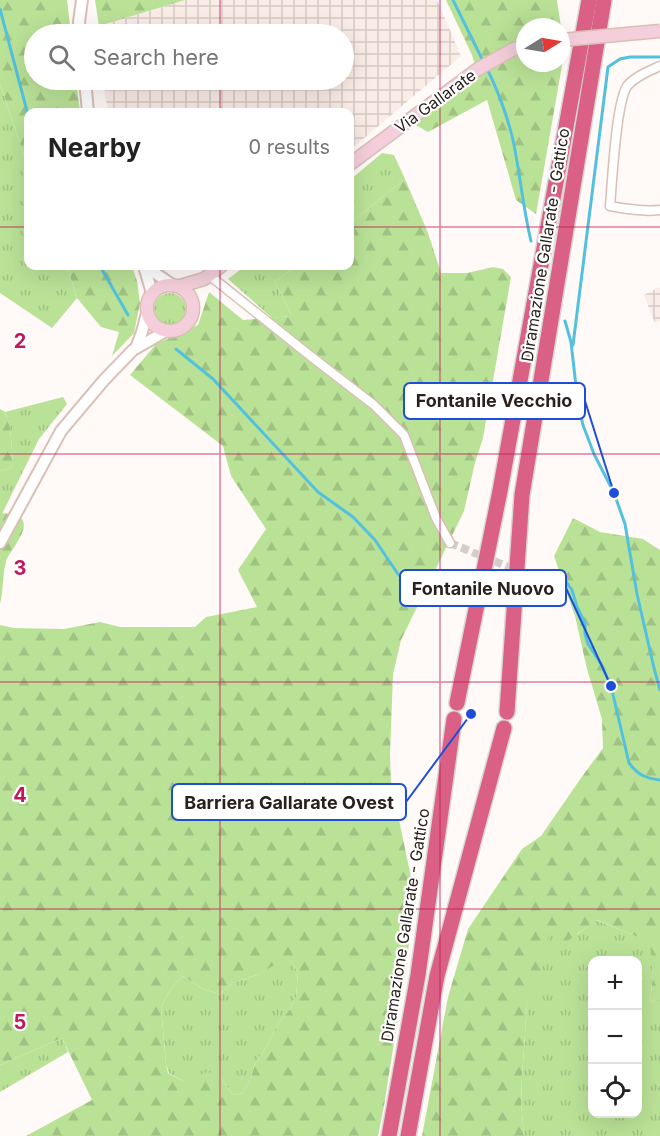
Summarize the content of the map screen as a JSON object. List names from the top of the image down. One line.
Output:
{"streets":{"highway":["Diramazione Gallarate - Gattico"],"main road":["Via Gallarate"]},"places":["Fontanile Vecchio","Fontanile Nuovo","Barriera Gallarate Ovest"],"north":"right","page":{"search":"Search here","heading":["Nearby","0 results"],"map_buttons":["+","−"]},"grid":{"rows":["2","3","4","5"]}}
